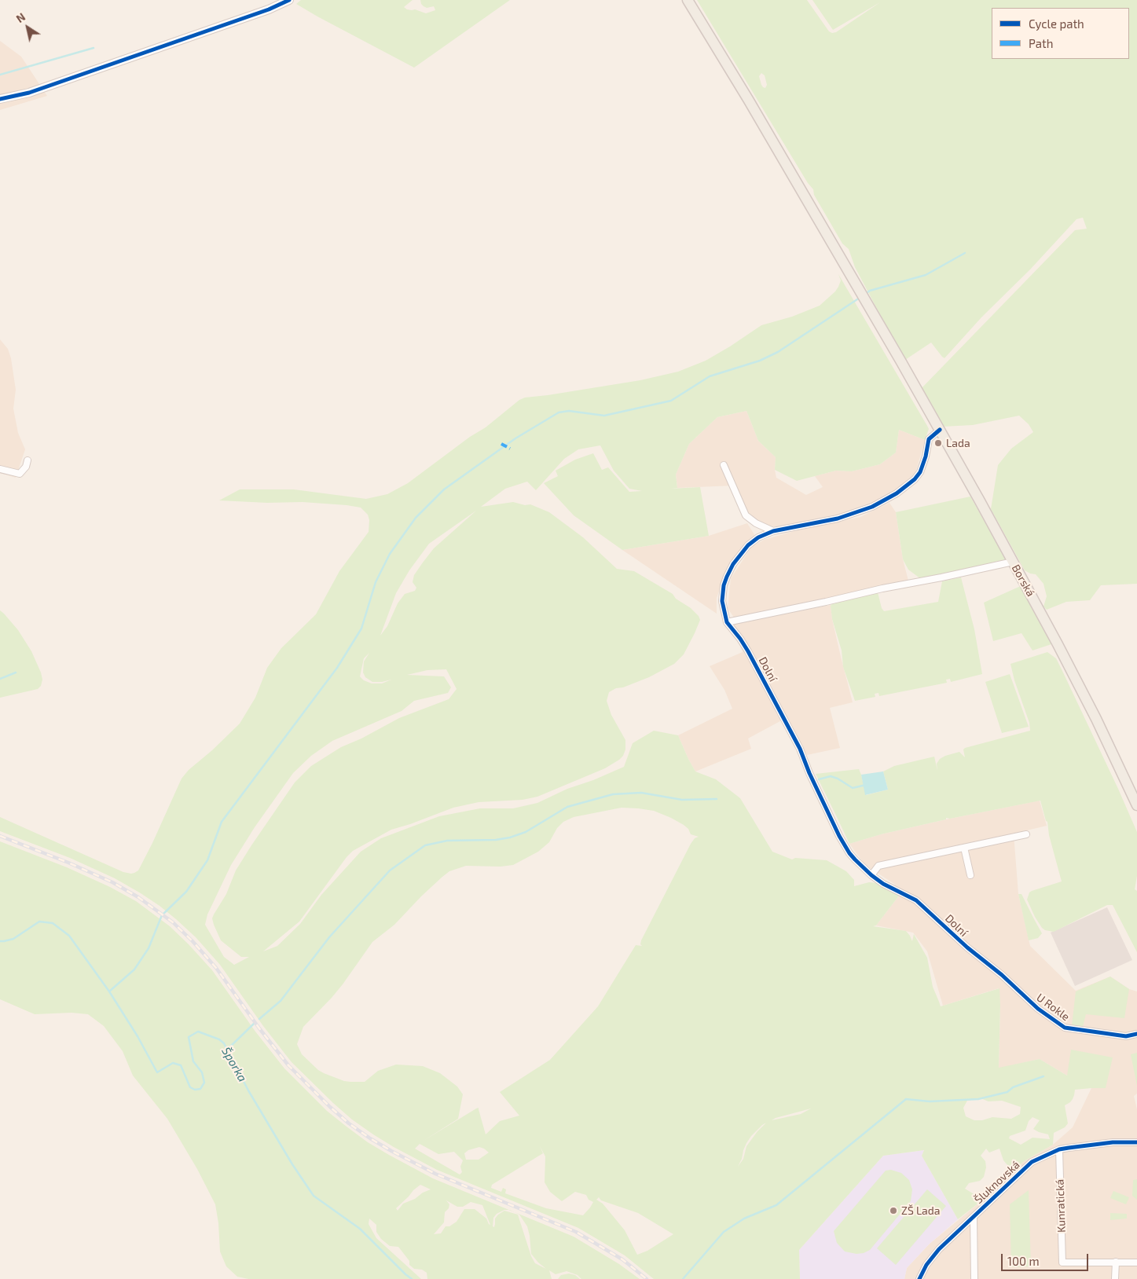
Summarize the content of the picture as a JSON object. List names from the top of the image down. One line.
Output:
{"streets":{"main road":["Borská"],"street":["Dolní","U Rokle","Šluknovská","Kunratická"]},"crossings":[["Borská","Dolní"],["Dolní","U Rokle"],["Šluknovská","Kunratická"]],"water":["Šporka"],"places":["Lada","ZŠ Lada"],"legend":["Cycle path","Path"],"scale_bar":"100 m","north":"top left"}
